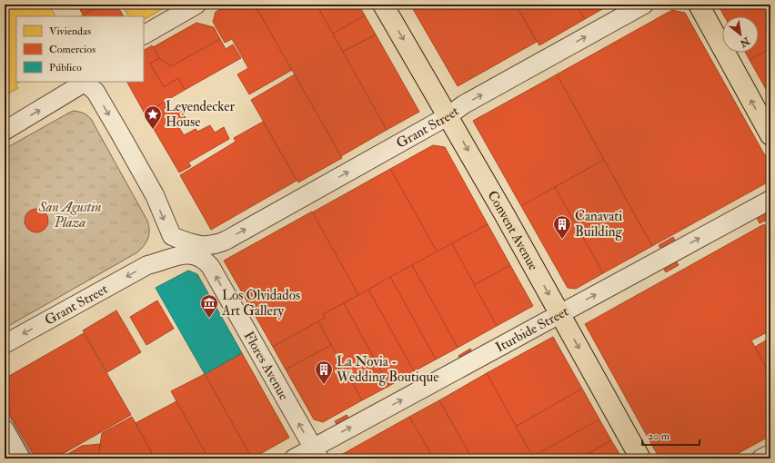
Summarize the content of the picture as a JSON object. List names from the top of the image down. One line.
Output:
{"streets":{"main road":["Convent Avenue"],"street":["Grant Street","Iturbide Street","Flores Avenue"]},"crossings":[["Grant Street","Convent Avenue"],["Grant Street","Flores Avenue"],["Convent Avenue","Iturbide Street"],["Iturbide Street","Flores Avenue"]],"one_way":["Convent Avenue","Iturbide Street","Flores Avenue"],"parks":["San Agustin Plaza"],"places":{"place":["Leyendecker House"],"building":["Canavati Building","La Novia - Wedding Boutique"],"museum":["Los Olvidados Art Gallery"]},"legend":["Viviendas","Comercios","Público"],"scale_bar":"20 m","north":"bottom right"}
